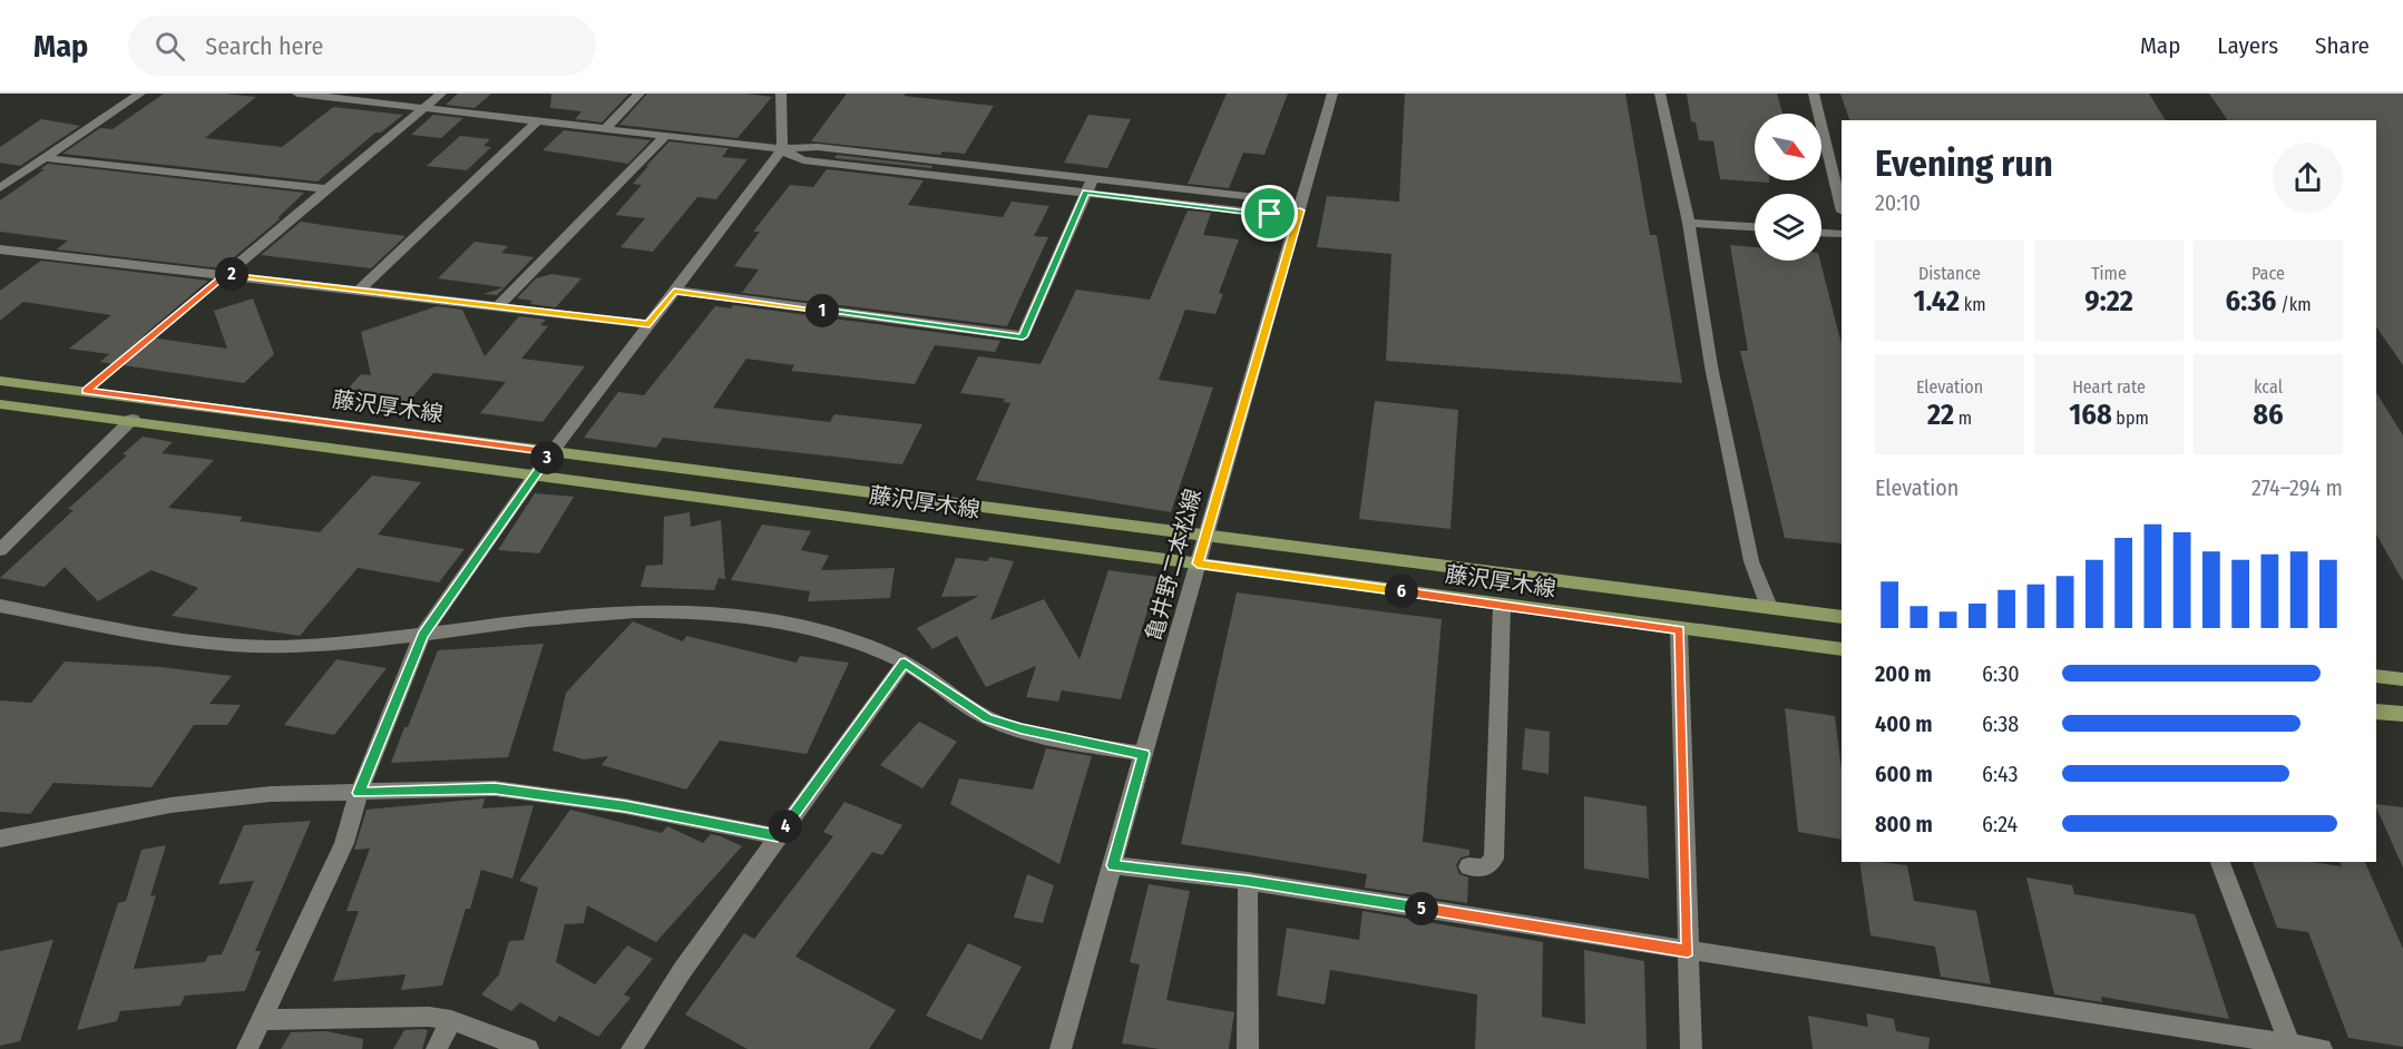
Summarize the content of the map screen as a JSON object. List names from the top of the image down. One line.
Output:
{"streets":{"main road":["藤沢厚木線"],"street":["亀井野二本松線"]},"crossings":[["藤沢厚木線","亀井野二本松線"]],"north":"bottom right","page":{"header":"Map","search":"Search here","nav":["Map","Layers","Share"],"heading":["Evening run","20:10"],"stats":[["Distance","1.42 km"],["Time","9:22"],["Pace","6:36 /km"],["Elevation","22 m"],["Heart rate","168 bpm"],["kcal","86"]],"pins":["2","1","3","6","4","5"],"chart":["Elevation","274–294 m"],"list":[{"name":"200 m","note":"6:30"},{"name":"400 m","note":"6:38"},{"name":"600 m","note":"6:43"},{"name":"800 m","note":"6:24"}]}}
